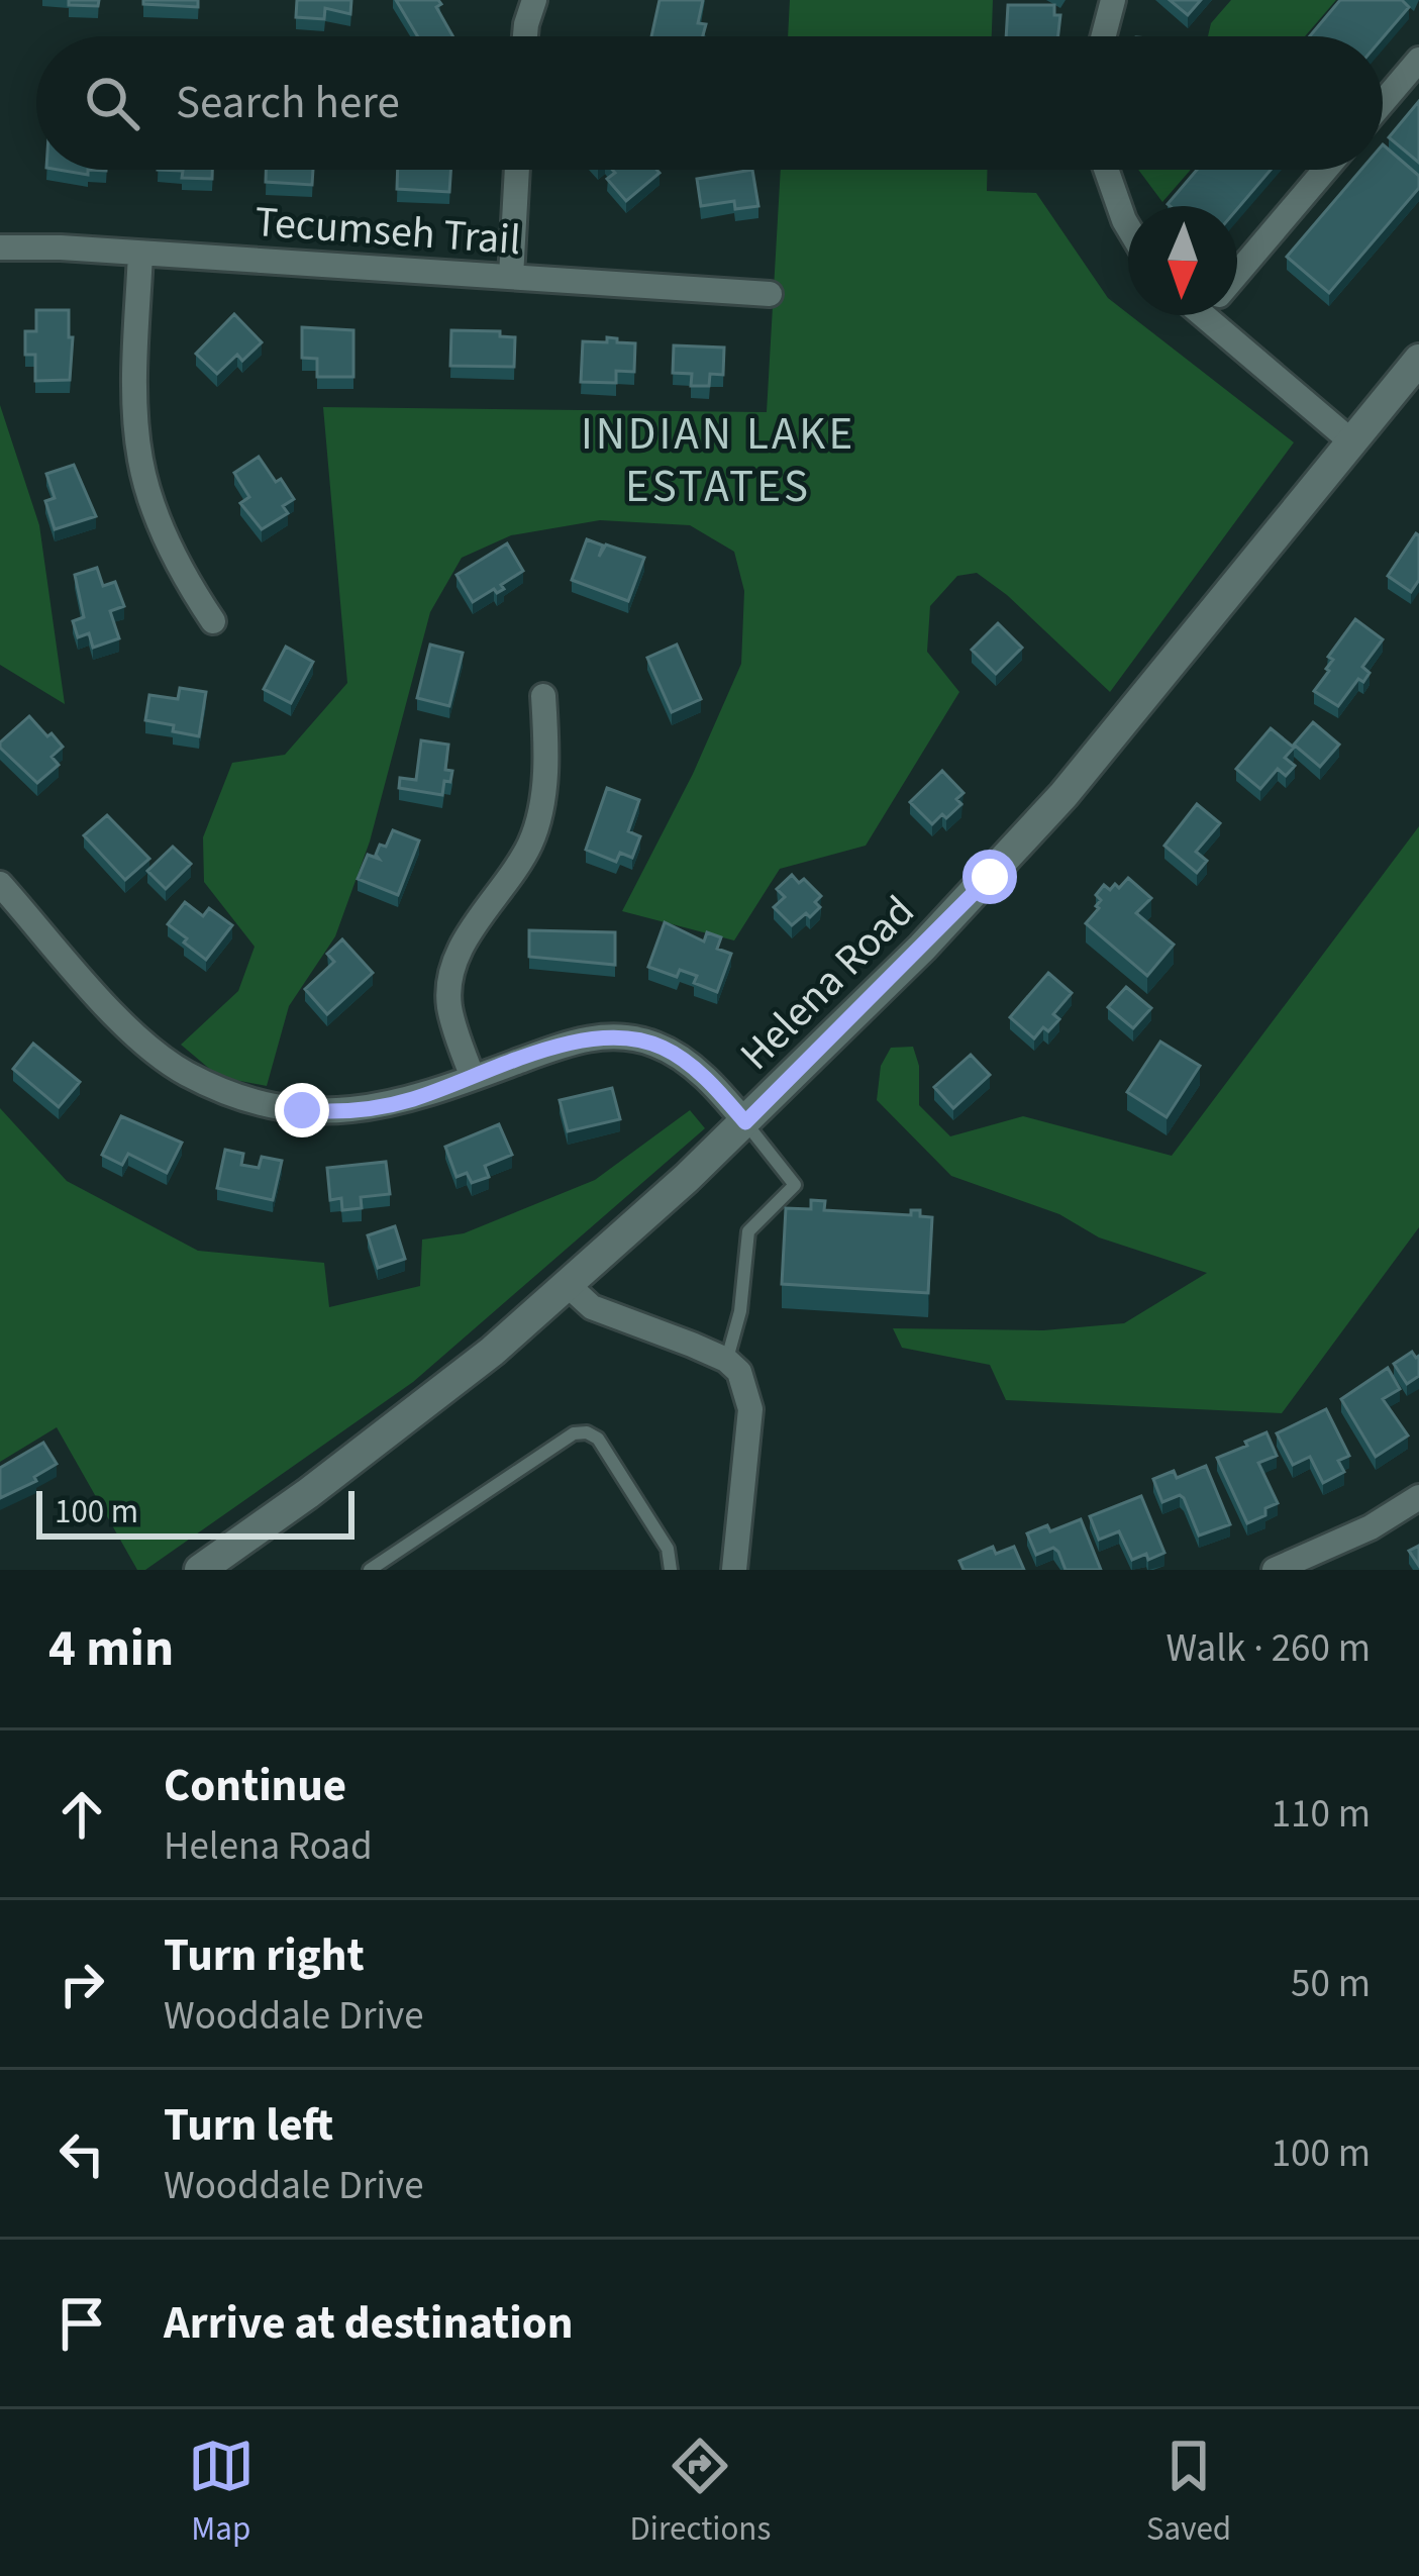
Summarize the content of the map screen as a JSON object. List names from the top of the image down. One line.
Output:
{"streets":{"main road":["Helena Road"],"street":["Tecumseh Trail"]},"districts":["INDIAN LAKE ESTATES"],"scale_bar":"100 m","north":"bottom","page":{"search":"Search here","scale":"100 m","heading":["4 min","Walk · 260 m"],"list":[["Continue","Helena Road","110 m"],["Turn right","Wooddale Drive","50 m"],["Turn left","Wooddale Drive","100 m"],"Arrive at destination"],"nav":["Map","Directions","Saved"]}}
